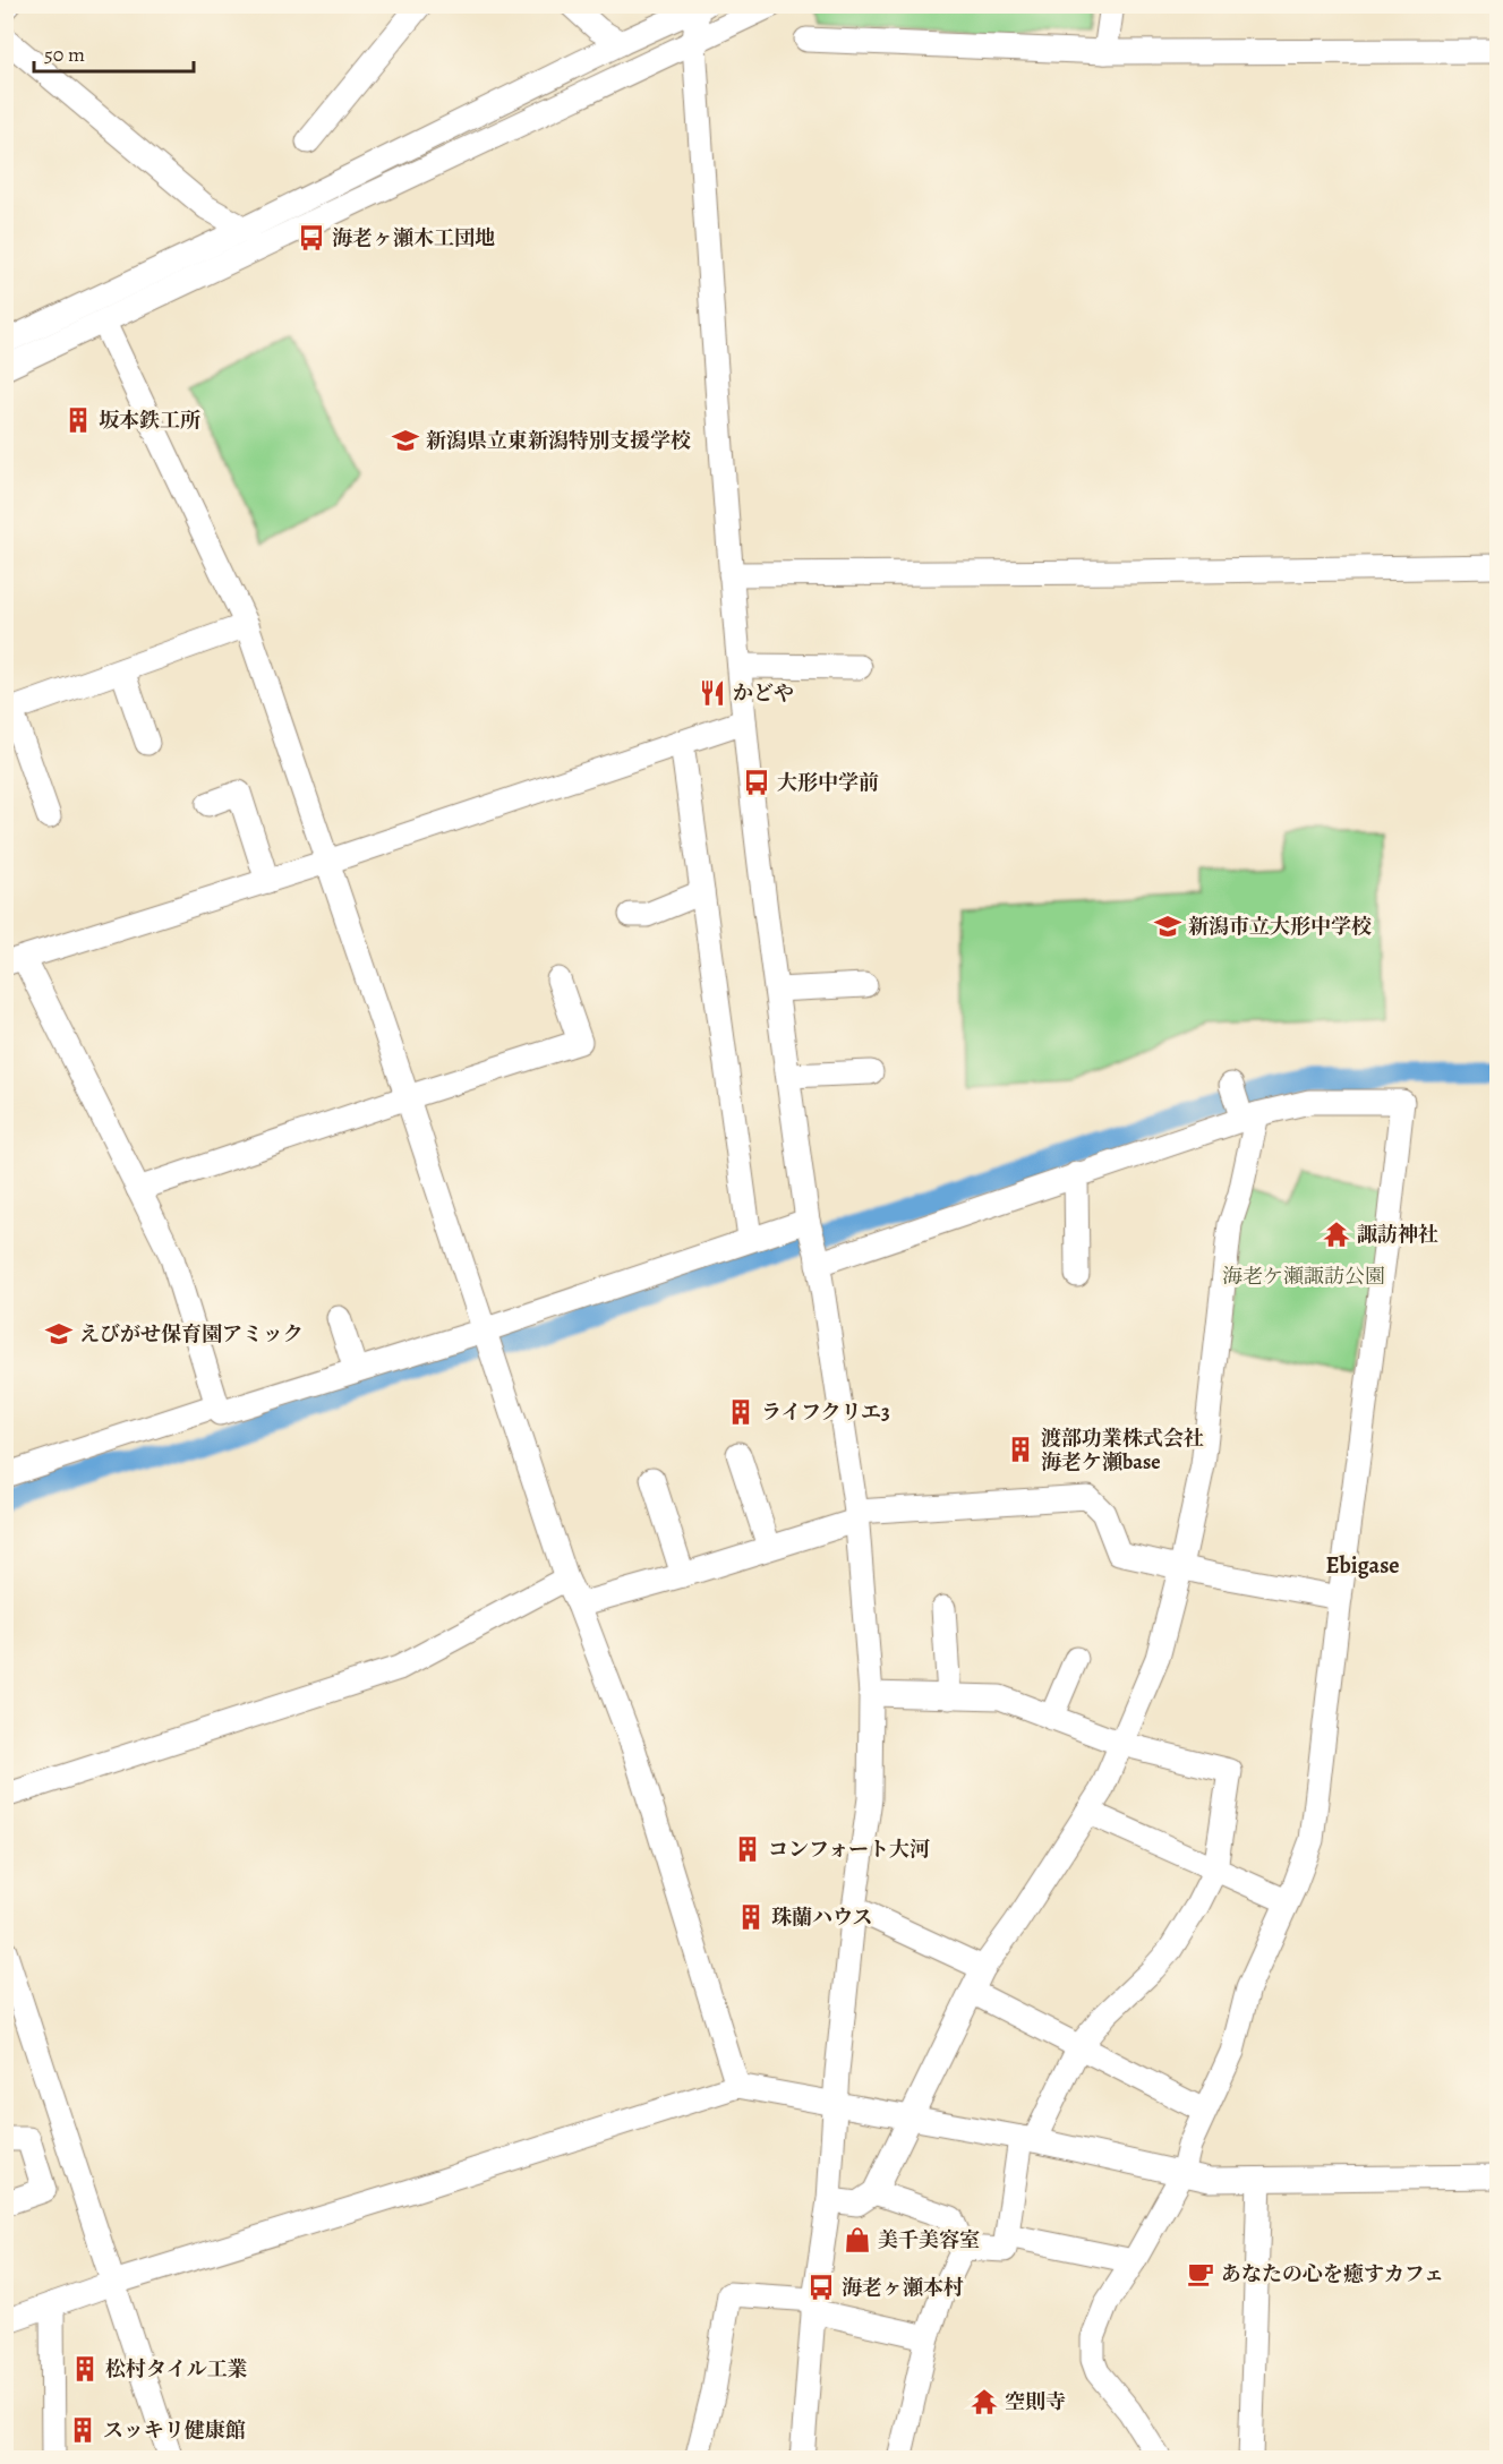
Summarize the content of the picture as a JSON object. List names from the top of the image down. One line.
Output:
{"districts":["Ebigase"],"parks":["海老ケ瀬諏訪公園"],"places":{"bus stop":["海老ヶ瀬木工団地","大形中学前","海老ヶ瀬本村"],"building":["坂本鉄工所","ライフクリエ3","渡部功業株式会社 海老ケ瀬base","コンフォート大河","珠蘭ハウス","松村タイル工業","スッキリ健康館"],"school or university":["新潟県立東新潟特別支援学校","新潟市立大形中学校","えびがせ保育園アミック"],"restaurant":["かどや"],"temple":["諏訪神社","空則寺"],"shop":["美千美容室"],"cafe":["あなたの心を癒すカフェ"]},"scale_bar":"50 m"}
